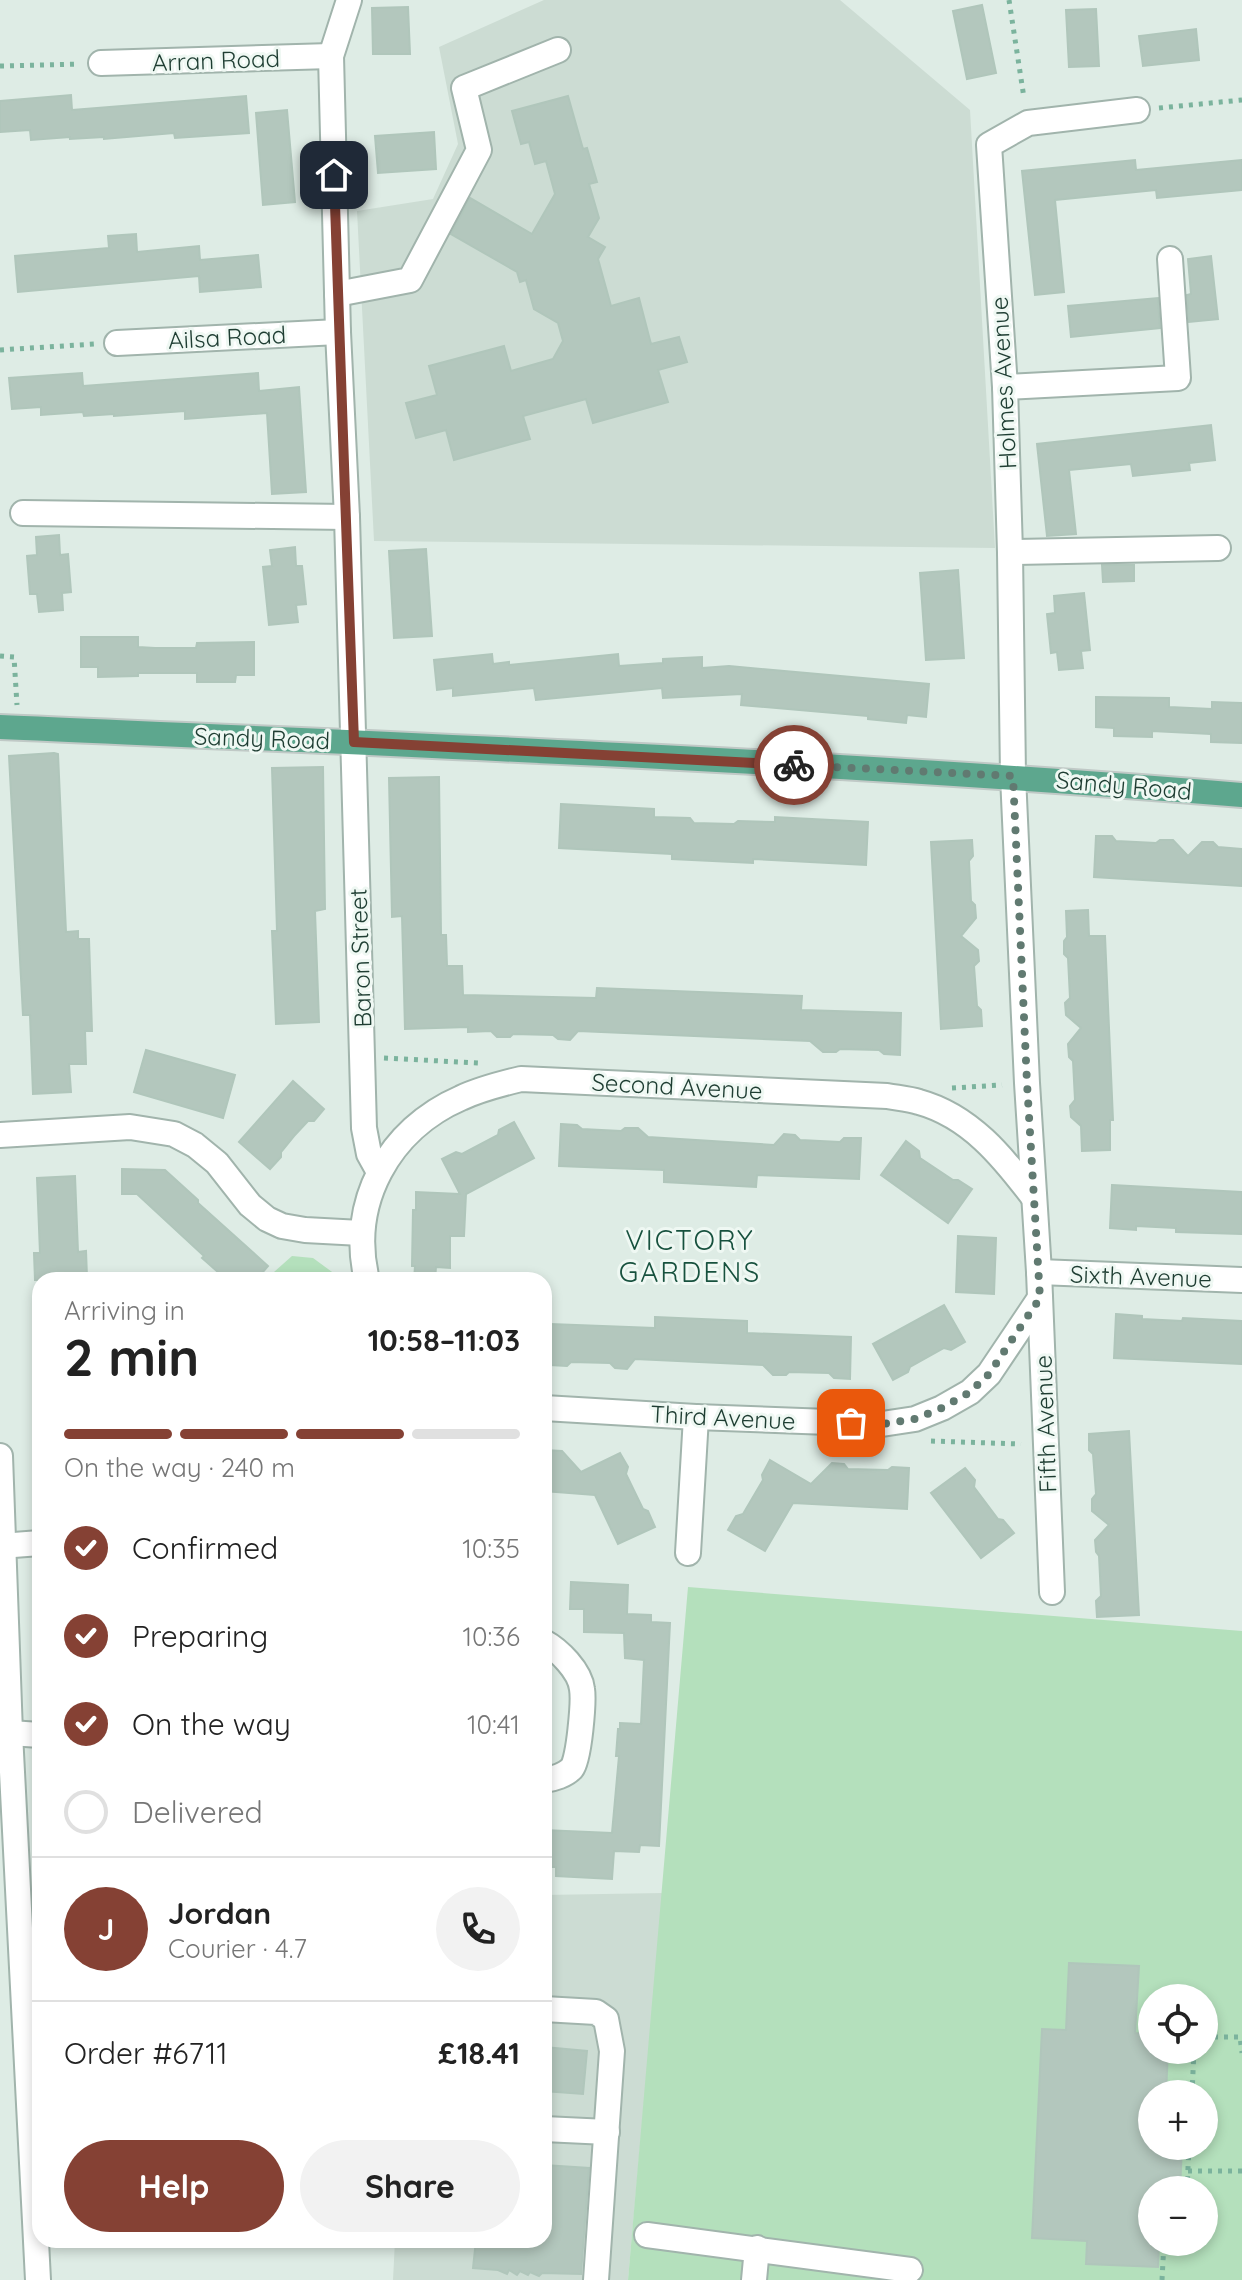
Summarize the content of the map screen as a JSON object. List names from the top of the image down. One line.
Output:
{"streets":{"main road":["Sandy Road"],"street":["Arran Road","Ailsa Road","Holmes Avenue","Baron Street","Second Avenue","Sixth Avenue","Third Avenue","Fifth Avenue"]},"crossings":[["Arran Road","Baron Street"],["Ailsa Road","Baron Street"],["Holmes Avenue","Sandy Road"],["Holmes Avenue","Fifth Avenue"],["Sandy Road","Baron Street"],["Sandy Road","Fifth Avenue"],["Baron Street","Second Avenue"],["Second Avenue","Fifth Avenue"],["Sixth Avenue","Fifth Avenue"],["Third Avenue","Fifth Avenue"]],"districts":["VICTORY GARDENS"],"page":{"heading":["2 min","Arriving in","10:58–11:03"],"panel":["Jordan","Courier · 4.7","Order #6711","£18.41"],"bar":"On the way · 240 m","list":[["Confirmed","10:35"],["Preparing","10:36"],["On the way","10:41"],"Delivered"],"round":"J","map_buttons":["+","−"],"buttons":["Help","Share"]}}
